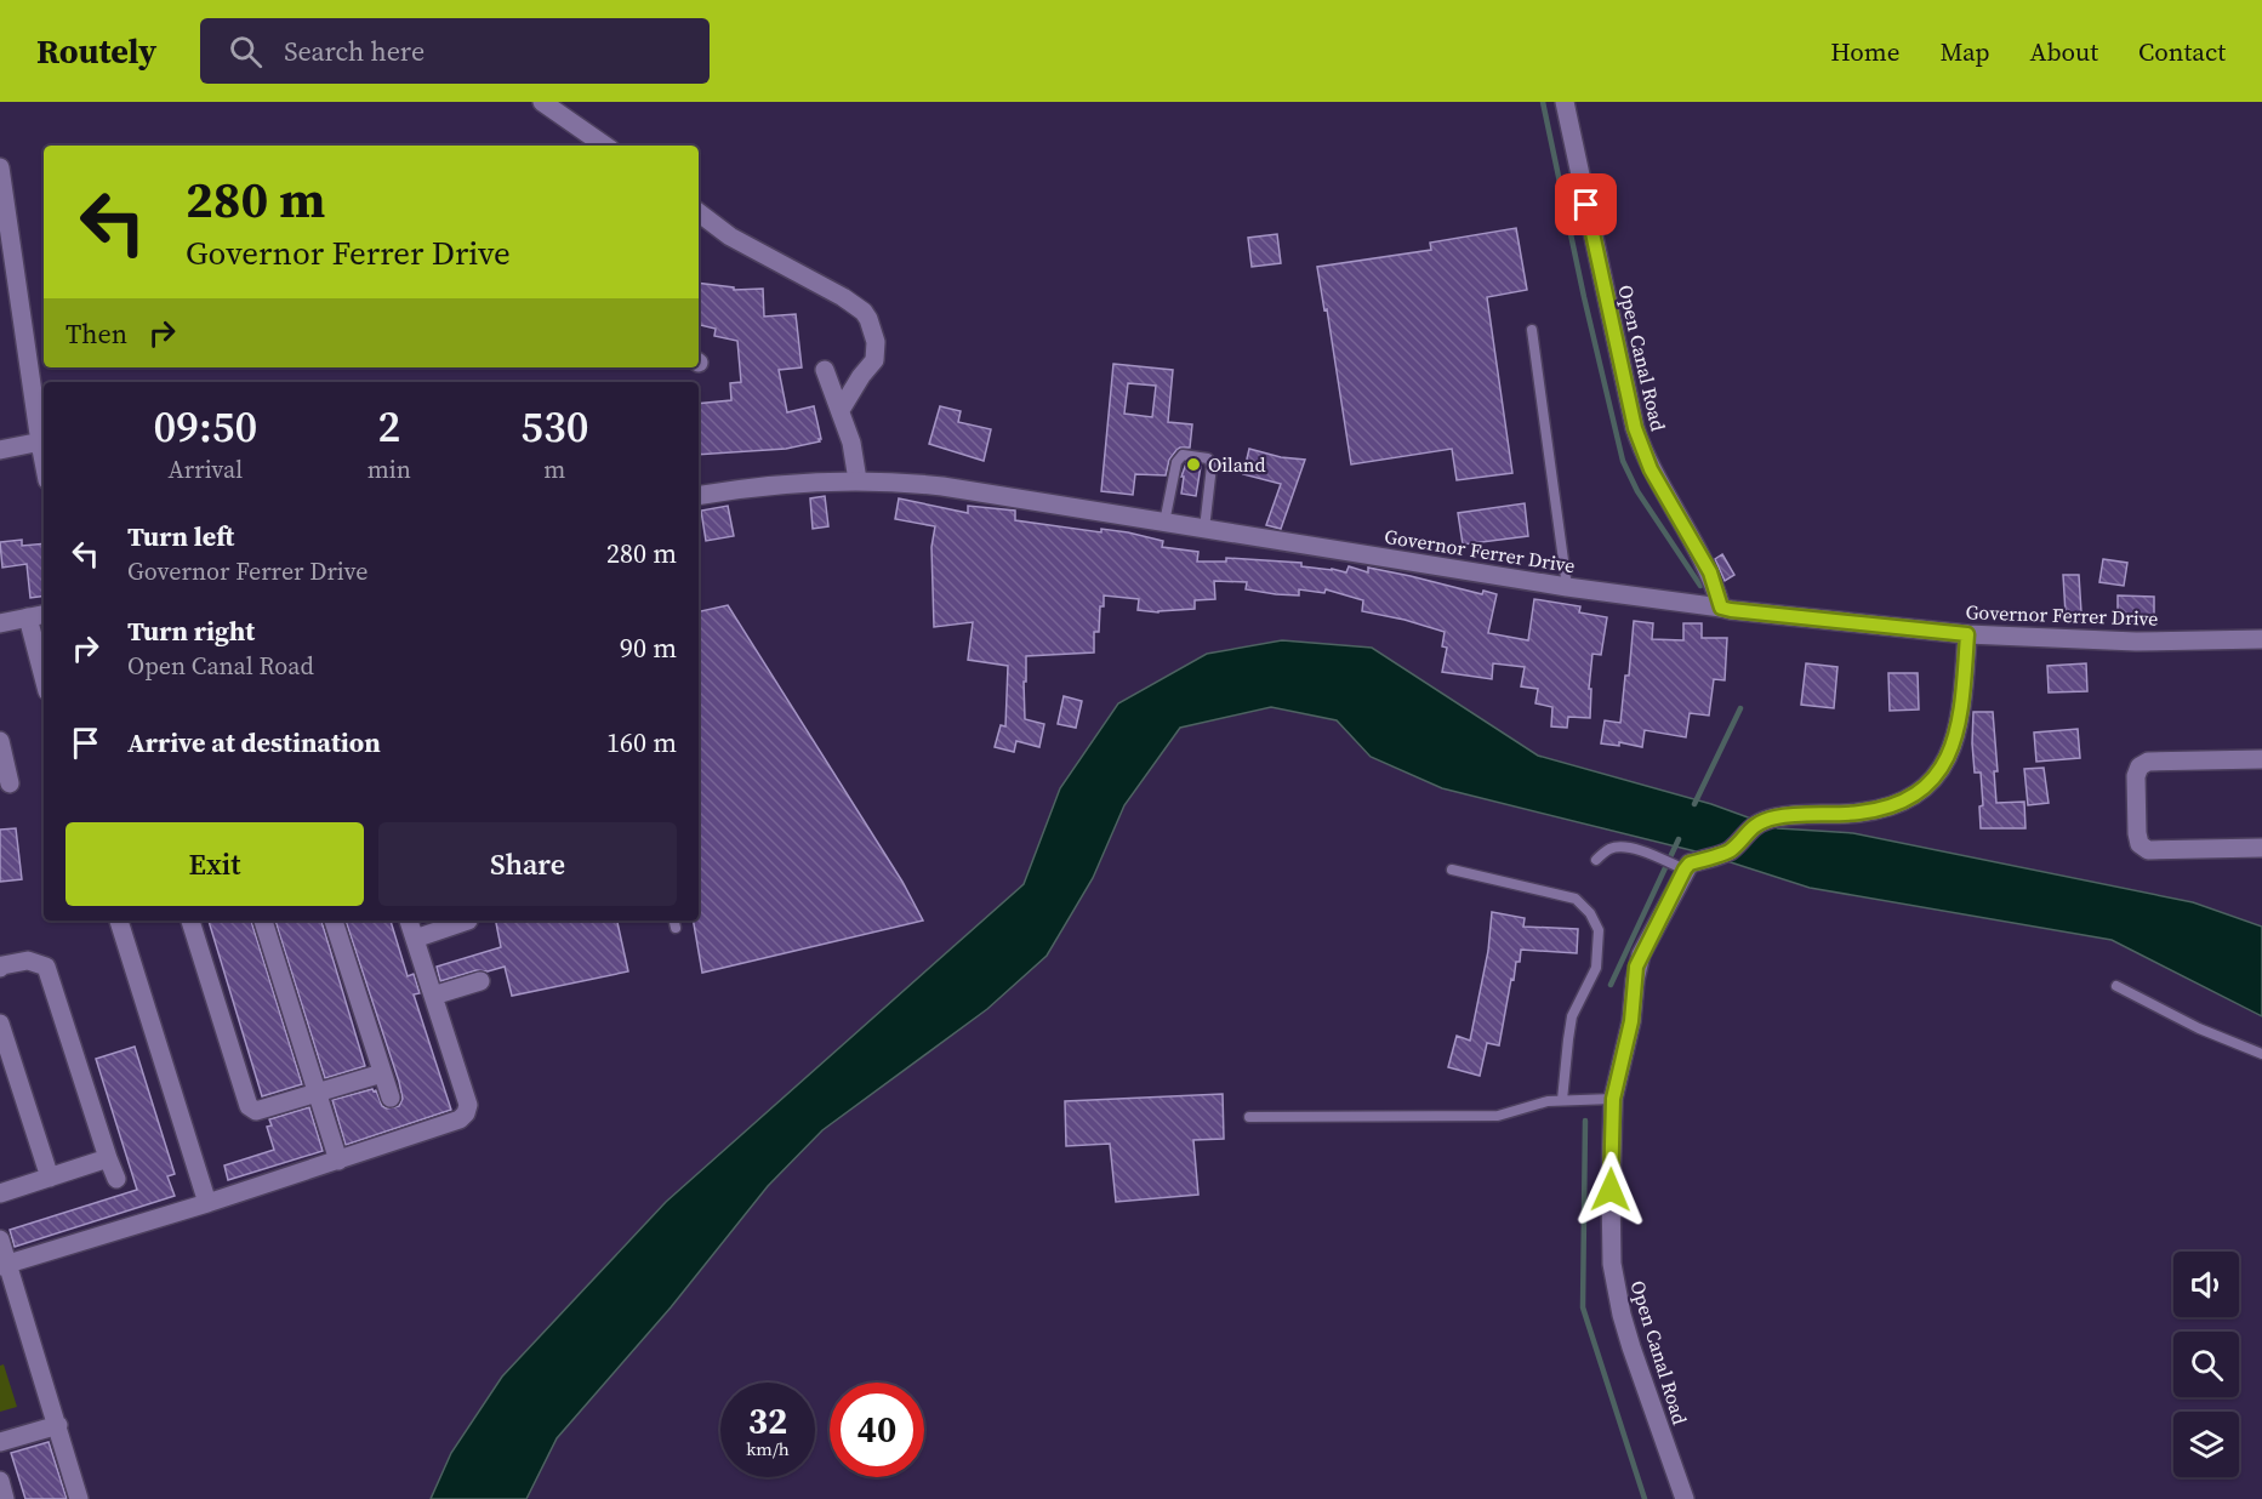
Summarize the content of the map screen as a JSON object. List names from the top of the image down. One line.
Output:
{"streets":{"street":["Open Canal Road","Governor Ferrer Drive"]},"crossings":[["Open Canal Road","Governor Ferrer Drive"]],"places":["Oiland"],"page":{"header":"Routely","search":"Search here","nav":["Home","Map","About","Contact"],"turn":["280 m","Governor Ferrer Drive"],"then":"Then","eta":["09:50","Arrival","2","min","530","m"],"list":[{"name":"Turn left","note":"Governor Ferrer Drive","value":"280 m"},{"name":"Turn right","note":"Open Canal Road","value":"90 m"},{"name":"Arrive at destination","value":"160 m"}],"buttons":["Exit","Share"],"speed":"32 km/h","limit":"40"}}
